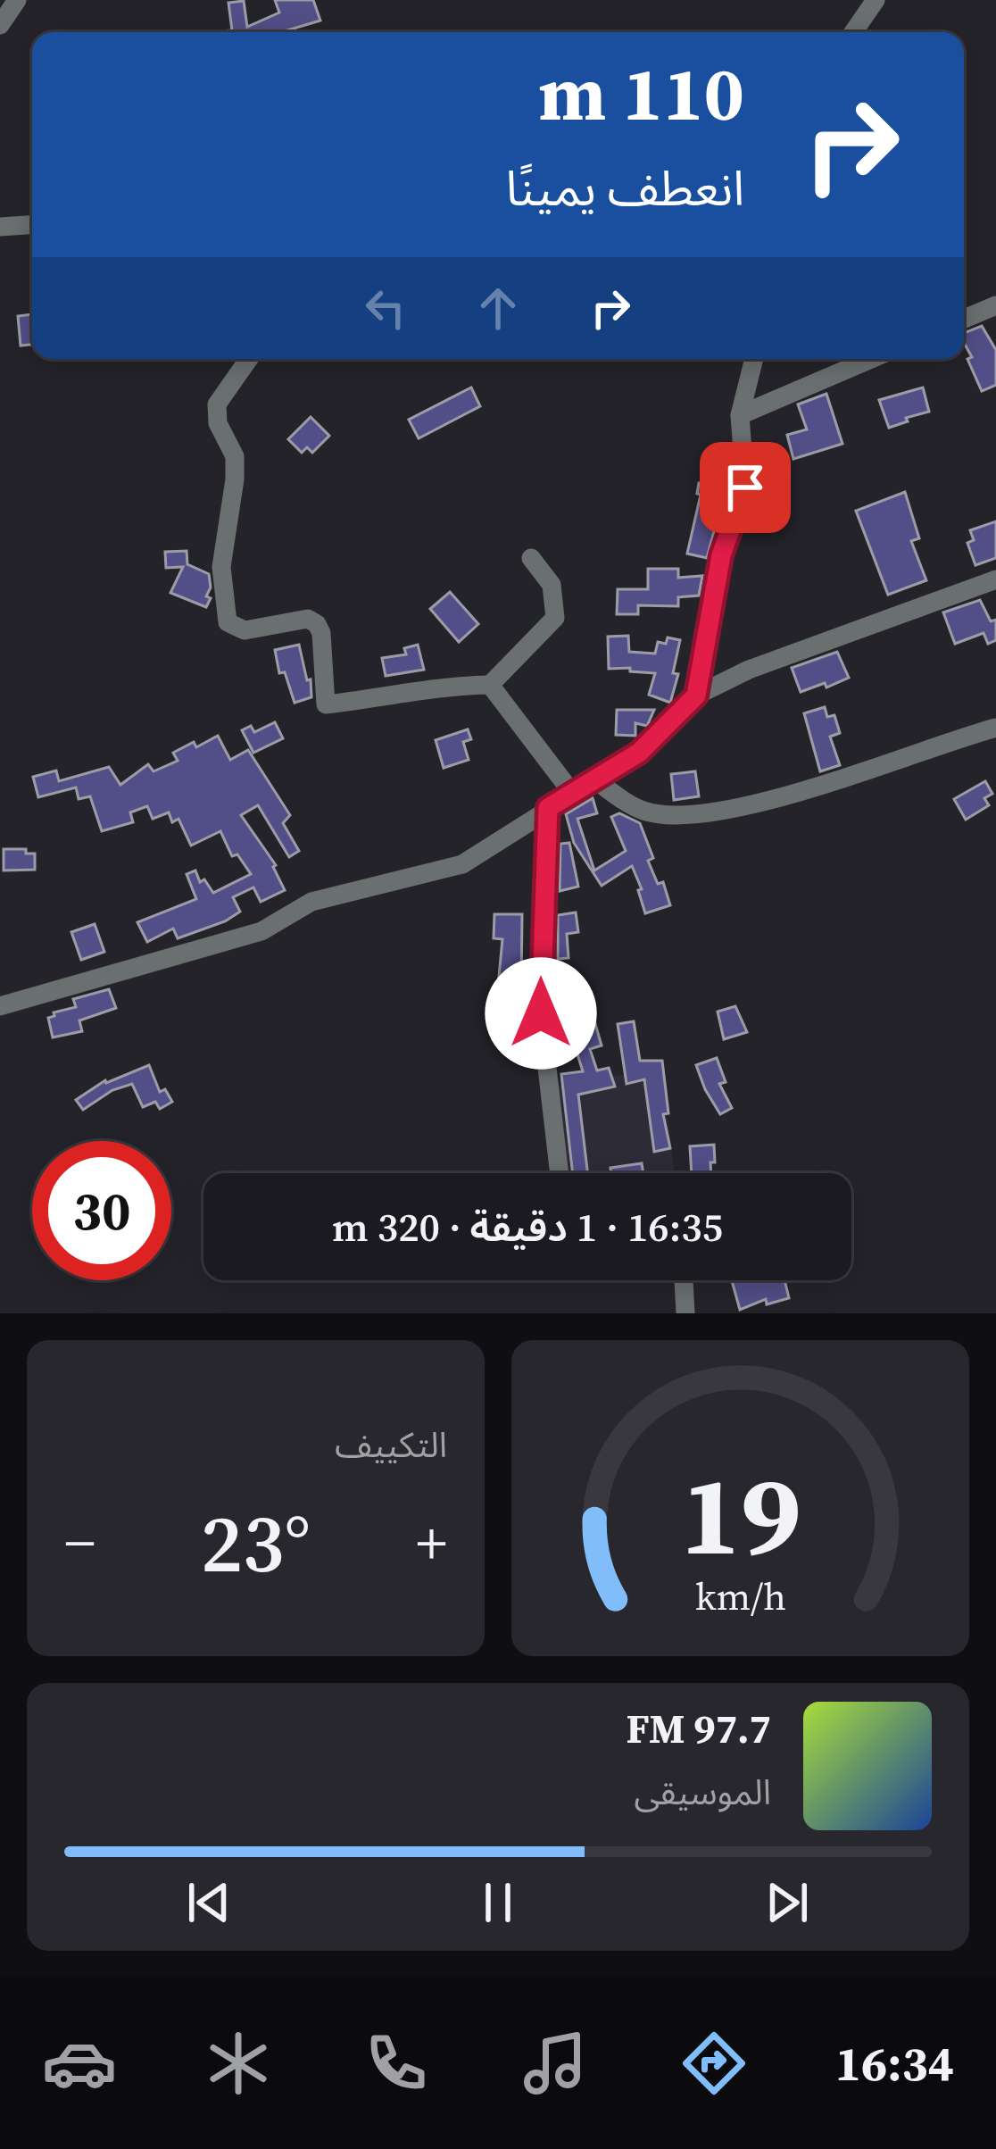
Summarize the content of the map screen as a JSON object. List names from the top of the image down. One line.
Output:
{"page":{"turn":["110 m","انعطف يمينًا"],"limit":"30","trip":"16:35 · 1 دقيقة · 320 m","tile":"التكييف","heat":["−","23°","+"],"song":["97.7 FM","الموسيقى"],"tabs":"16:34","gauge":["19","km/h"]}}
